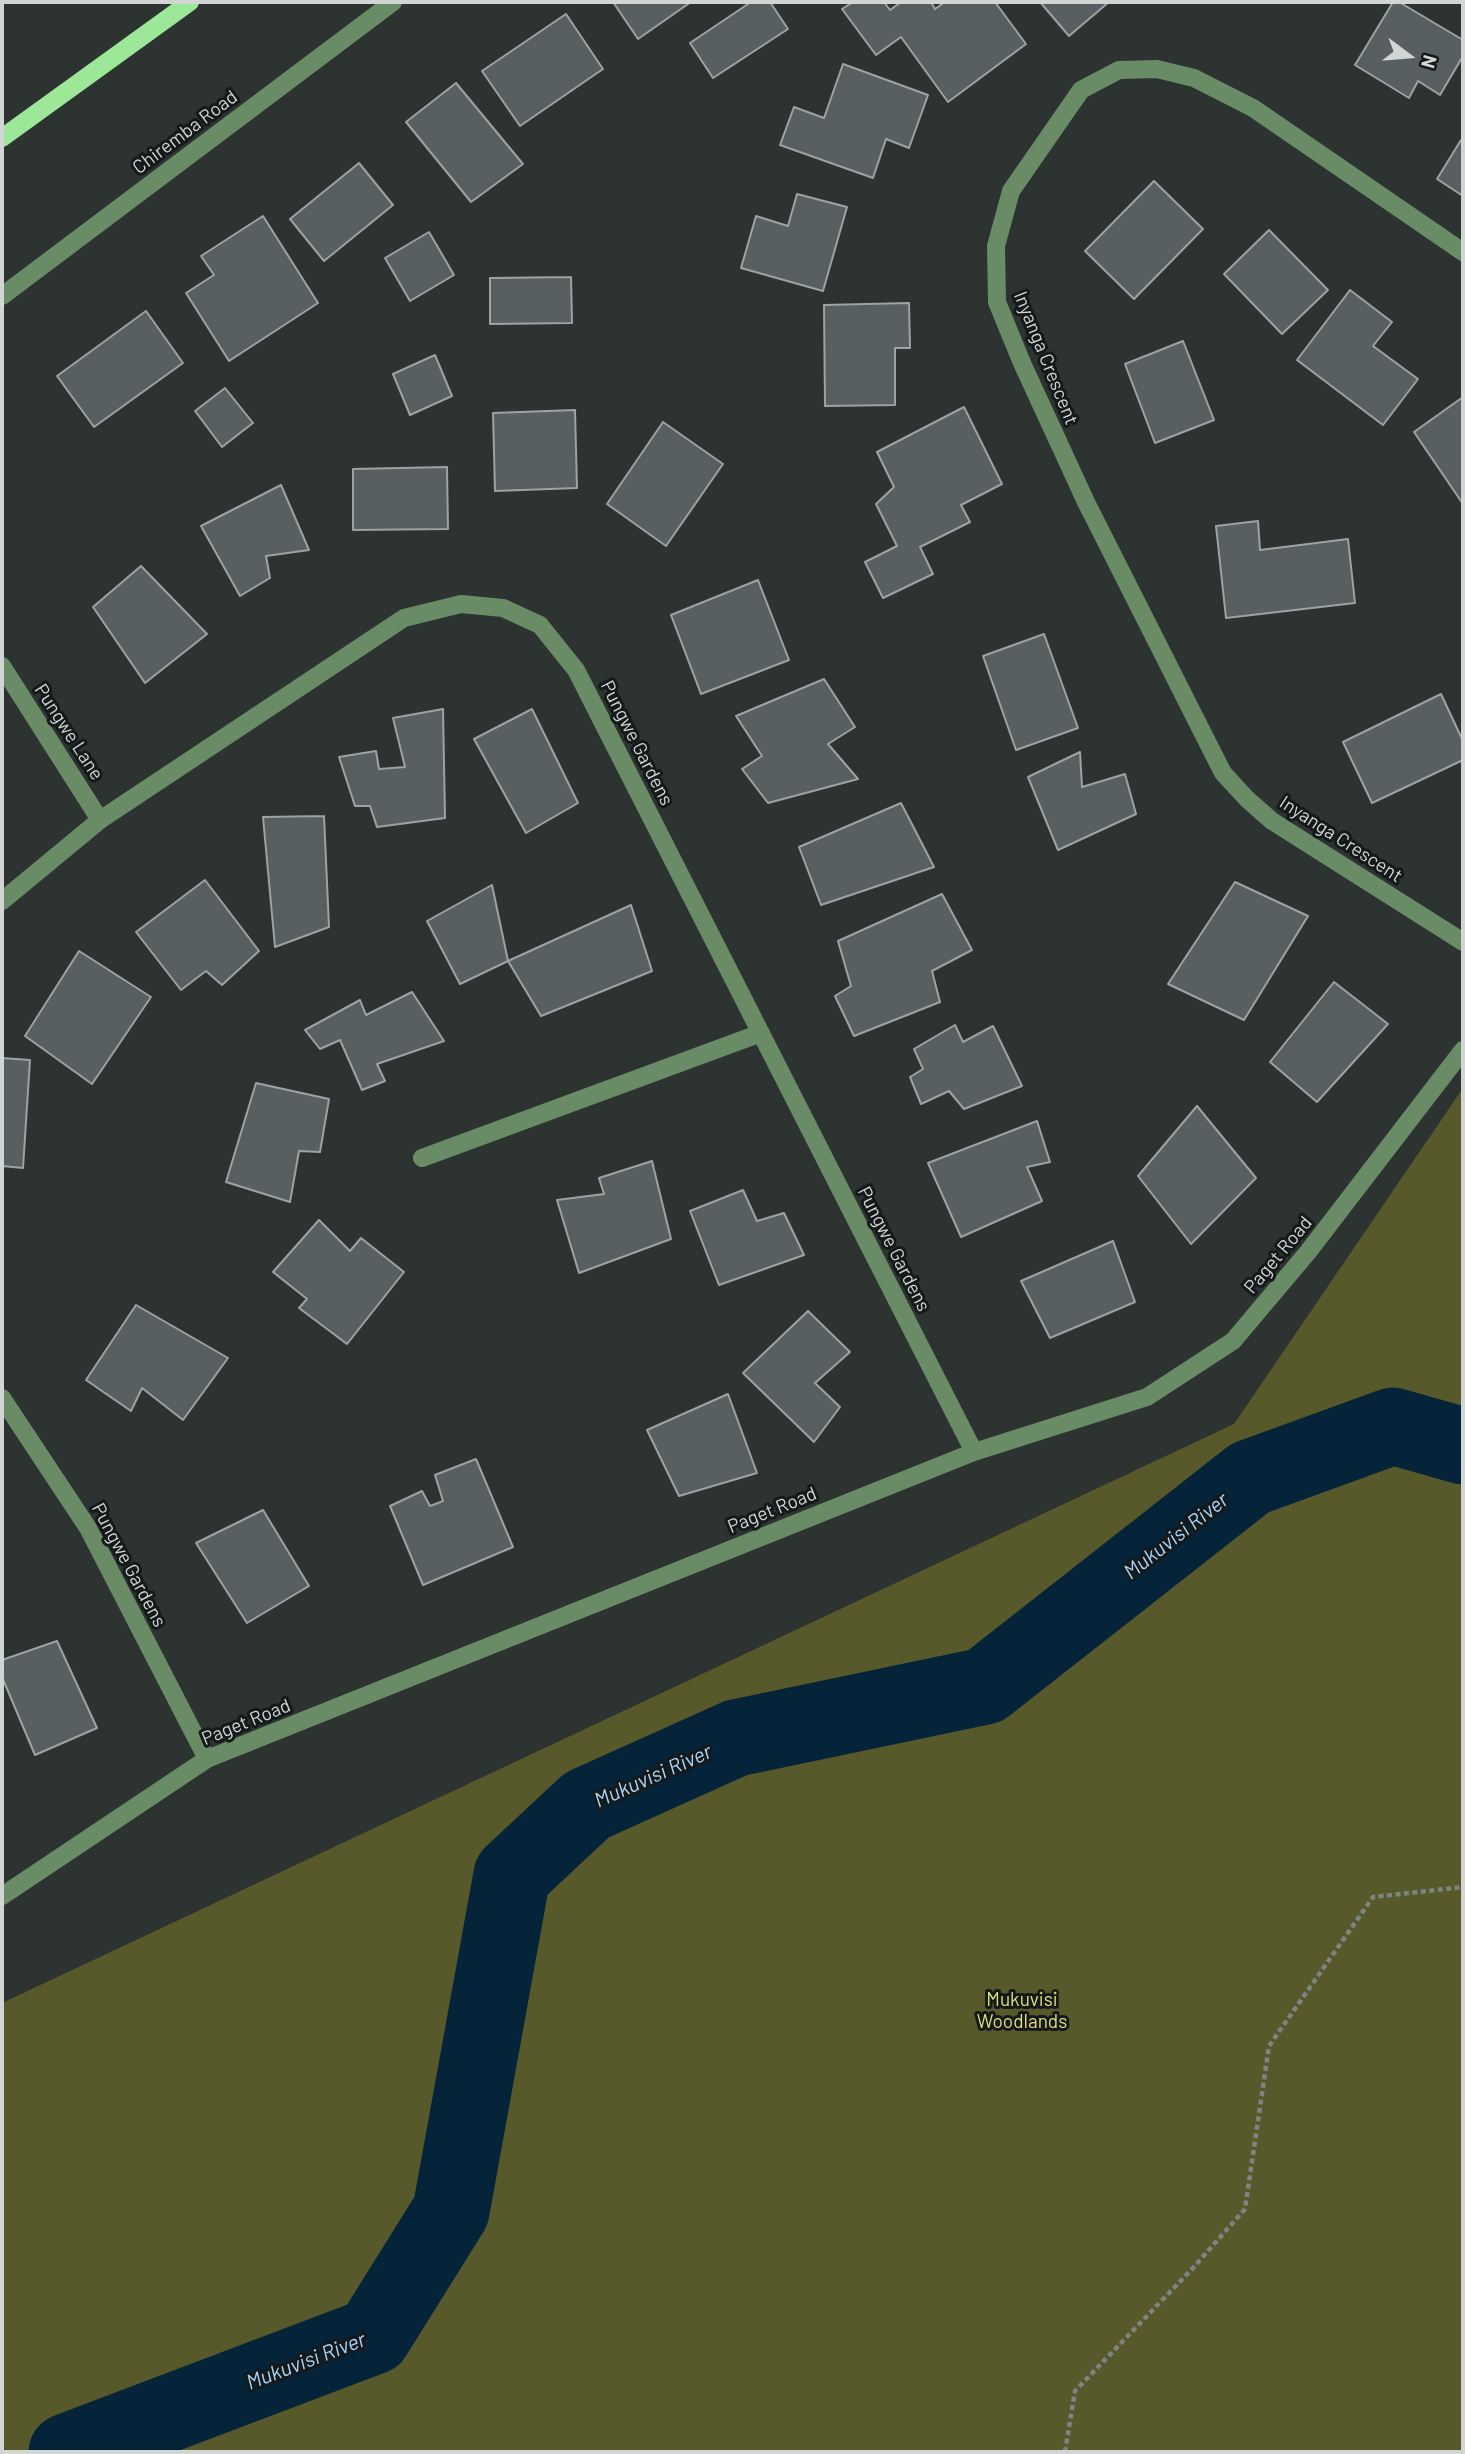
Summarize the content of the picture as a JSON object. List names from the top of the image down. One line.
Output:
{"streets":{"street":["Chiremba Road","Inyanga Crescent","Pungwe Lane","Pungwe Gardens","Paget Road"]},"crossings":[["Pungwe Lane","Pungwe Gardens"],["Pungwe Gardens","Paget Road"]],"water":["Mukuvisi River"],"parks":["Mukuvisi Woodlands"],"north":"right"}
